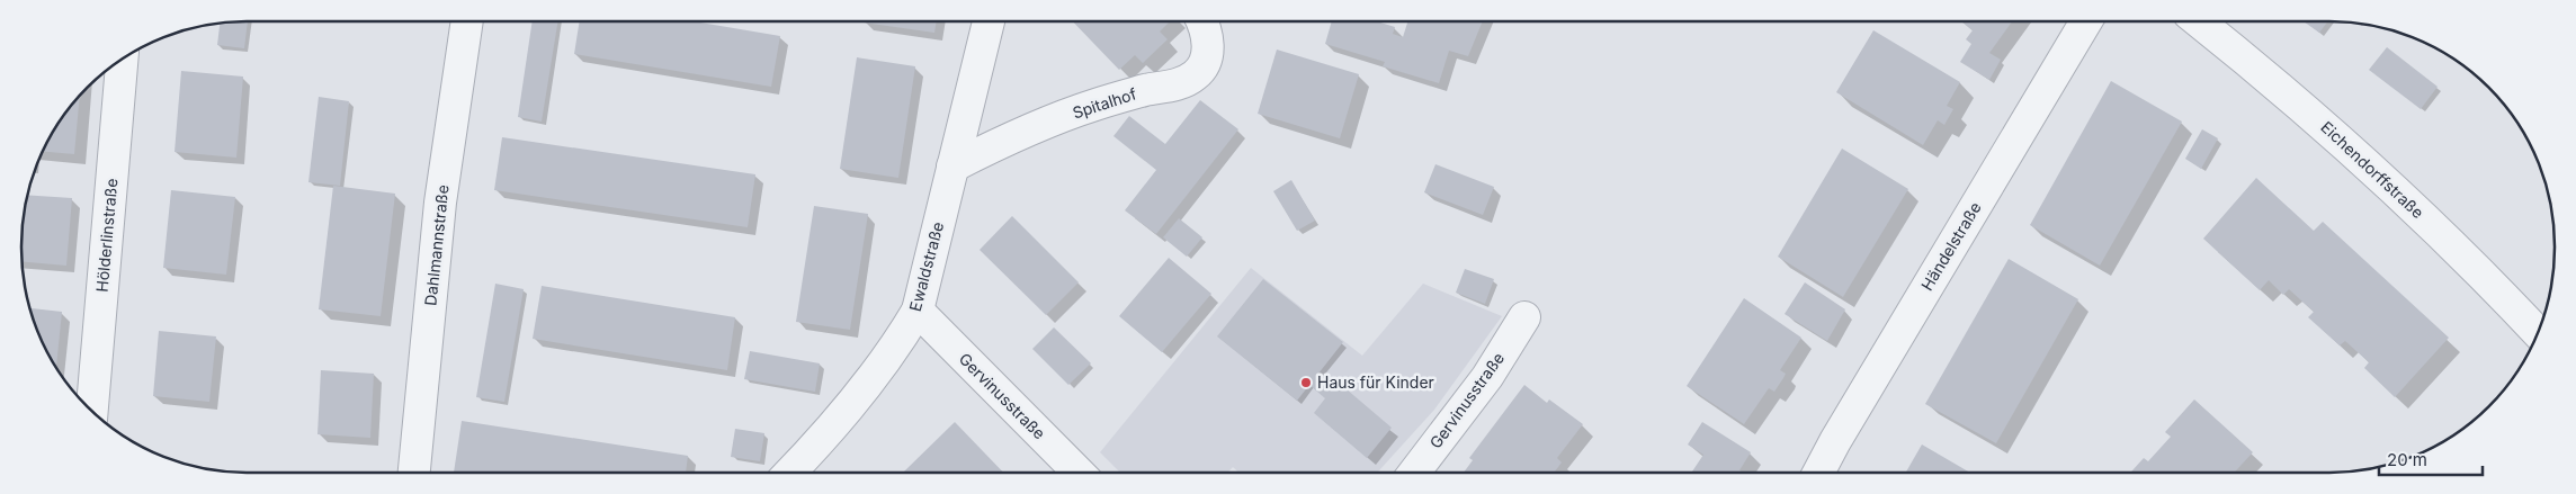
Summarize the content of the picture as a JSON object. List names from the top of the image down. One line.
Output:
{"streets":{"street":["Spitalhof","Eichendorffstraße","Hölderlinstraße","Dahlmannstraße","Händelstraße","Ewaldstraße","Gervinusstraße"]},"crossings":[["Spitalhof","Ewaldstraße"],["Ewaldstraße","Gervinusstraße"]],"places":["Haus für Kinder"],"scale_bar":"20 m"}
